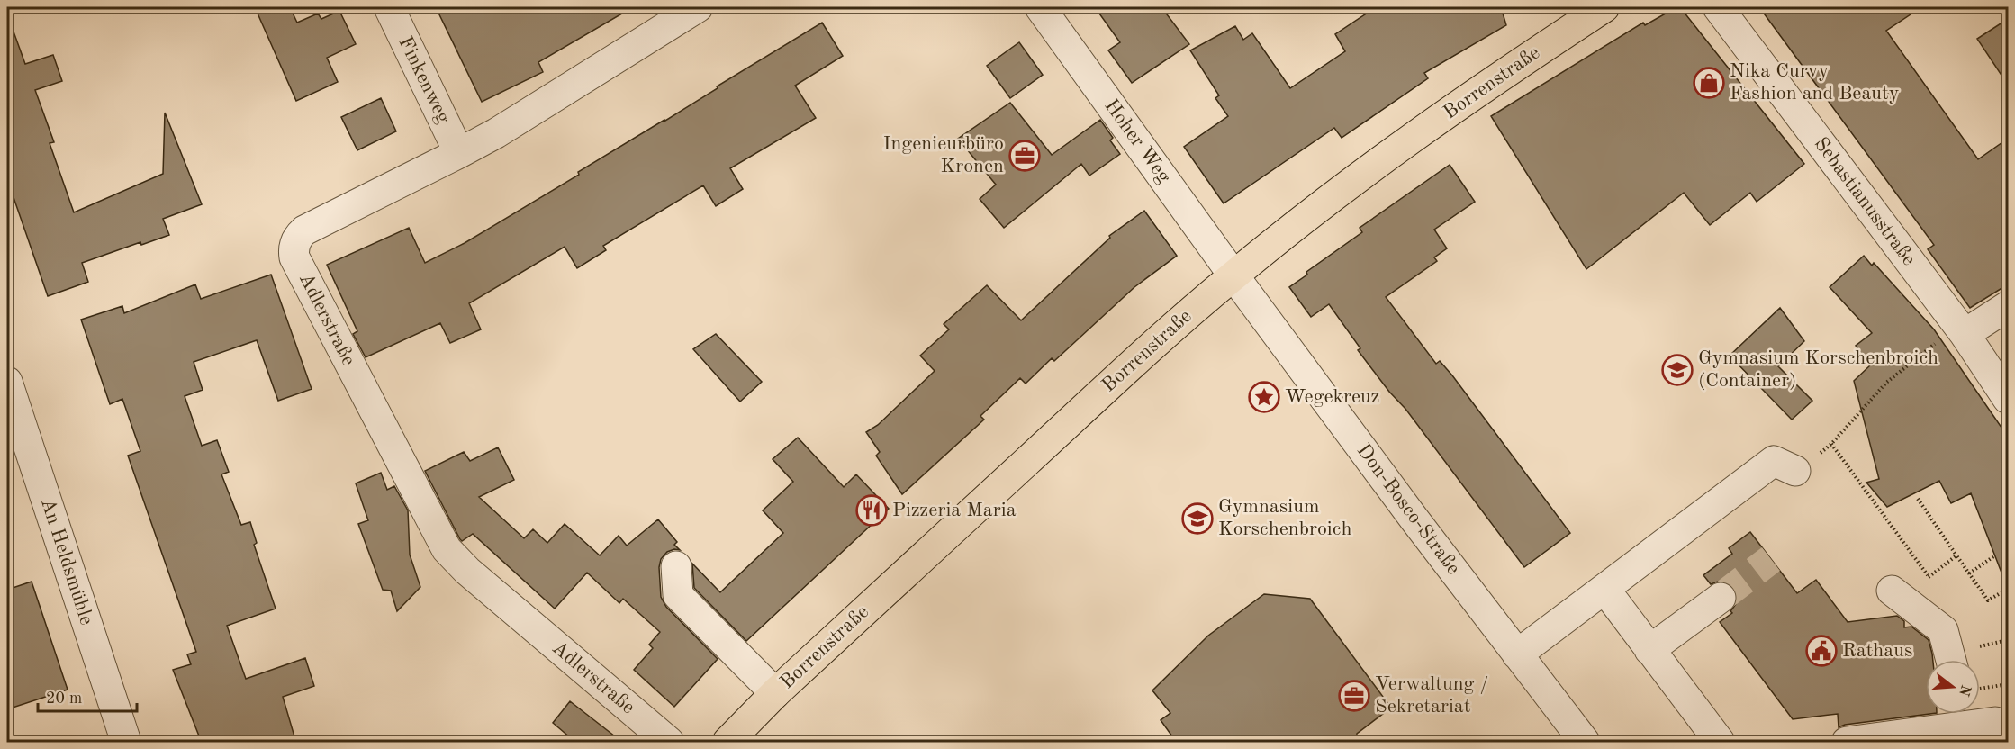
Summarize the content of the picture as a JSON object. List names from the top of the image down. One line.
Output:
{"streets":{"main road":["Borrenstraße"],"street":["Finkenweg","Hoher Weg","Sebastianusstraße","Adlerstraße","Don-Bosco-Straße","An Heldsmühle"]},"crossings":[["Finkenweg","Adlerstraße"],["Borrenstraße","Hoher Weg"],["Borrenstraße","Don-Bosco-Straße"],["Hoher Weg","Don-Bosco-Straße"]],"places":{"shop":["Nika Curvy Fashion and Beauty"],"office":["Ingenieurbüro Kronen","Verwaltung / Sekretariat"],"school or university":["Gymnasium Korschenbroich (Container)","Gymnasium Korschenbroich"],"place":["Wegekreuz"],"restaurant":["Pizzeria Maria"],"public building":["Rathaus"]},"scale_bar":"20 m","north":"right"}
